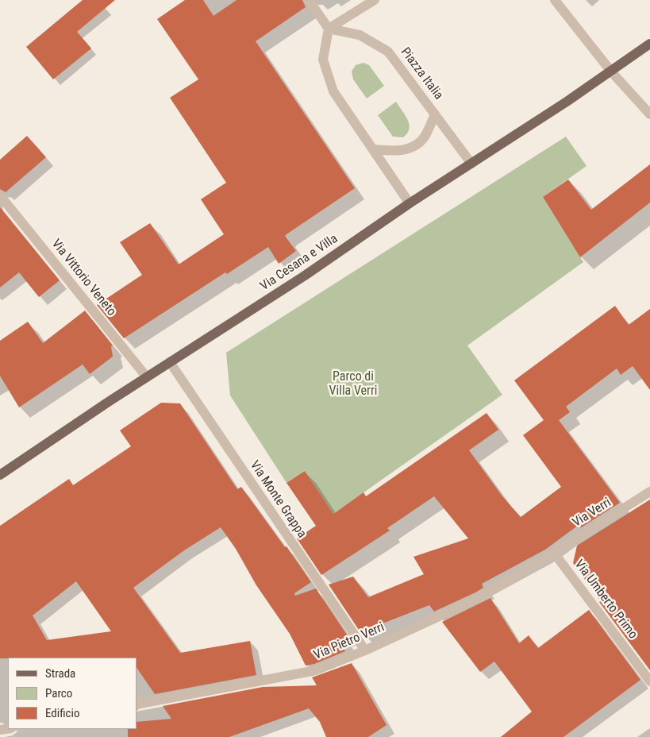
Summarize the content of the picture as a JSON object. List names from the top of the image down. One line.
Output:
{"streets":{"main road":["Via Cesana e Villa"],"street":["Piazza Italia","Via Vittorio Veneto","Via Monte Grappa","Via Verri","Via Umberto Primo","Via Pietro Verri"]},"crossings":[["Piazza Italia","Via Cesana e Villa"],["Via Cesana e Villa","Via Vittorio Veneto"],["Via Cesana e Villa","Via Monte Grappa"],["Via Monte Grappa","Via Pietro Verri"],["Via Verri","Via Umberto Primo"],["Via Verri","Via Pietro Verri"],["Via Umberto Primo","Via Pietro Verri"]],"parks":["Parco di Villa Verri"],"legend":["Strada","Parco","Edificio"]}
